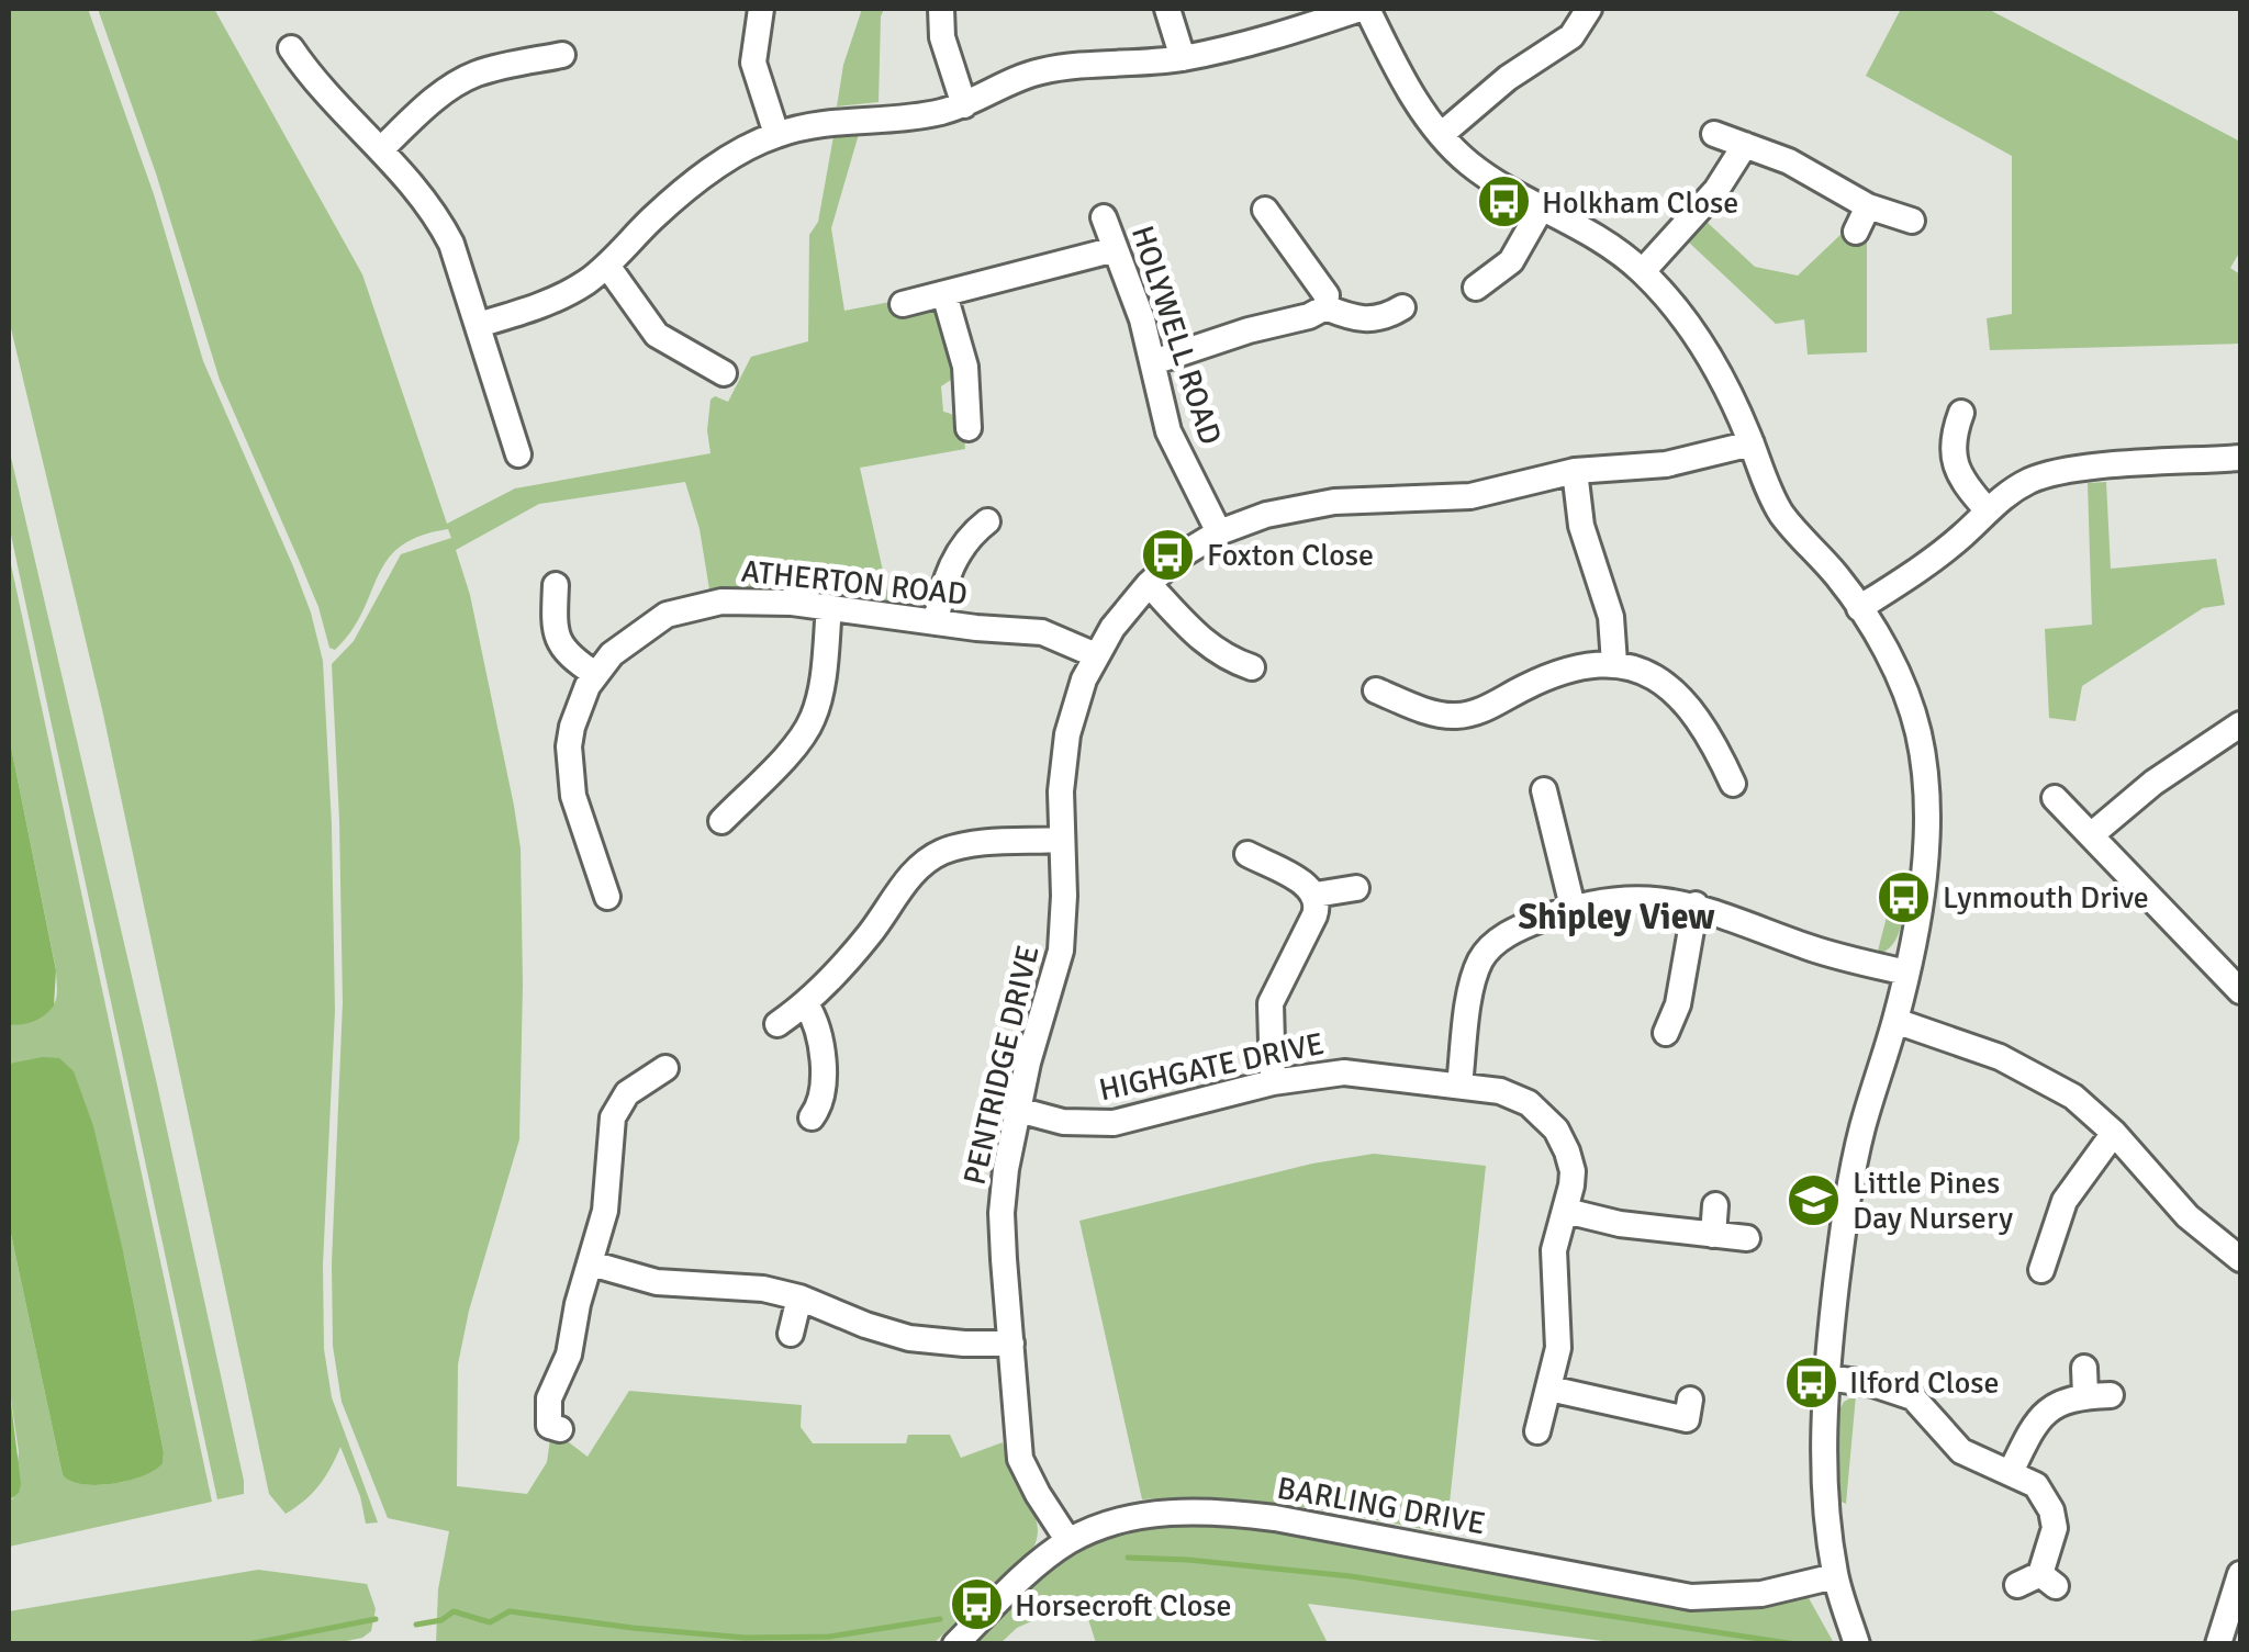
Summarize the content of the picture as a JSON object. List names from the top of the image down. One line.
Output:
{"streets":{"street":["HOLYWELL ROAD","ATHERTON ROAD","PENTRIDGE DRIVE","HIGHGATE DRIVE","BARLING DRIVE"]},"crossings":[["HOLYWELL ROAD","PENTRIDGE DRIVE"],["ATHERTON ROAD","PENTRIDGE DRIVE"],["PENTRIDGE DRIVE","HIGHGATE DRIVE"],["PENTRIDGE DRIVE","BARLING DRIVE"]],"districts":["Shipley View"],"places":{"bus stop":["Holkham Close","Foxton Close","Lynmouth Drive","Ilford Close","Horsecroft Close"],"school or university":["Little Pines Day Nursery"]}}
